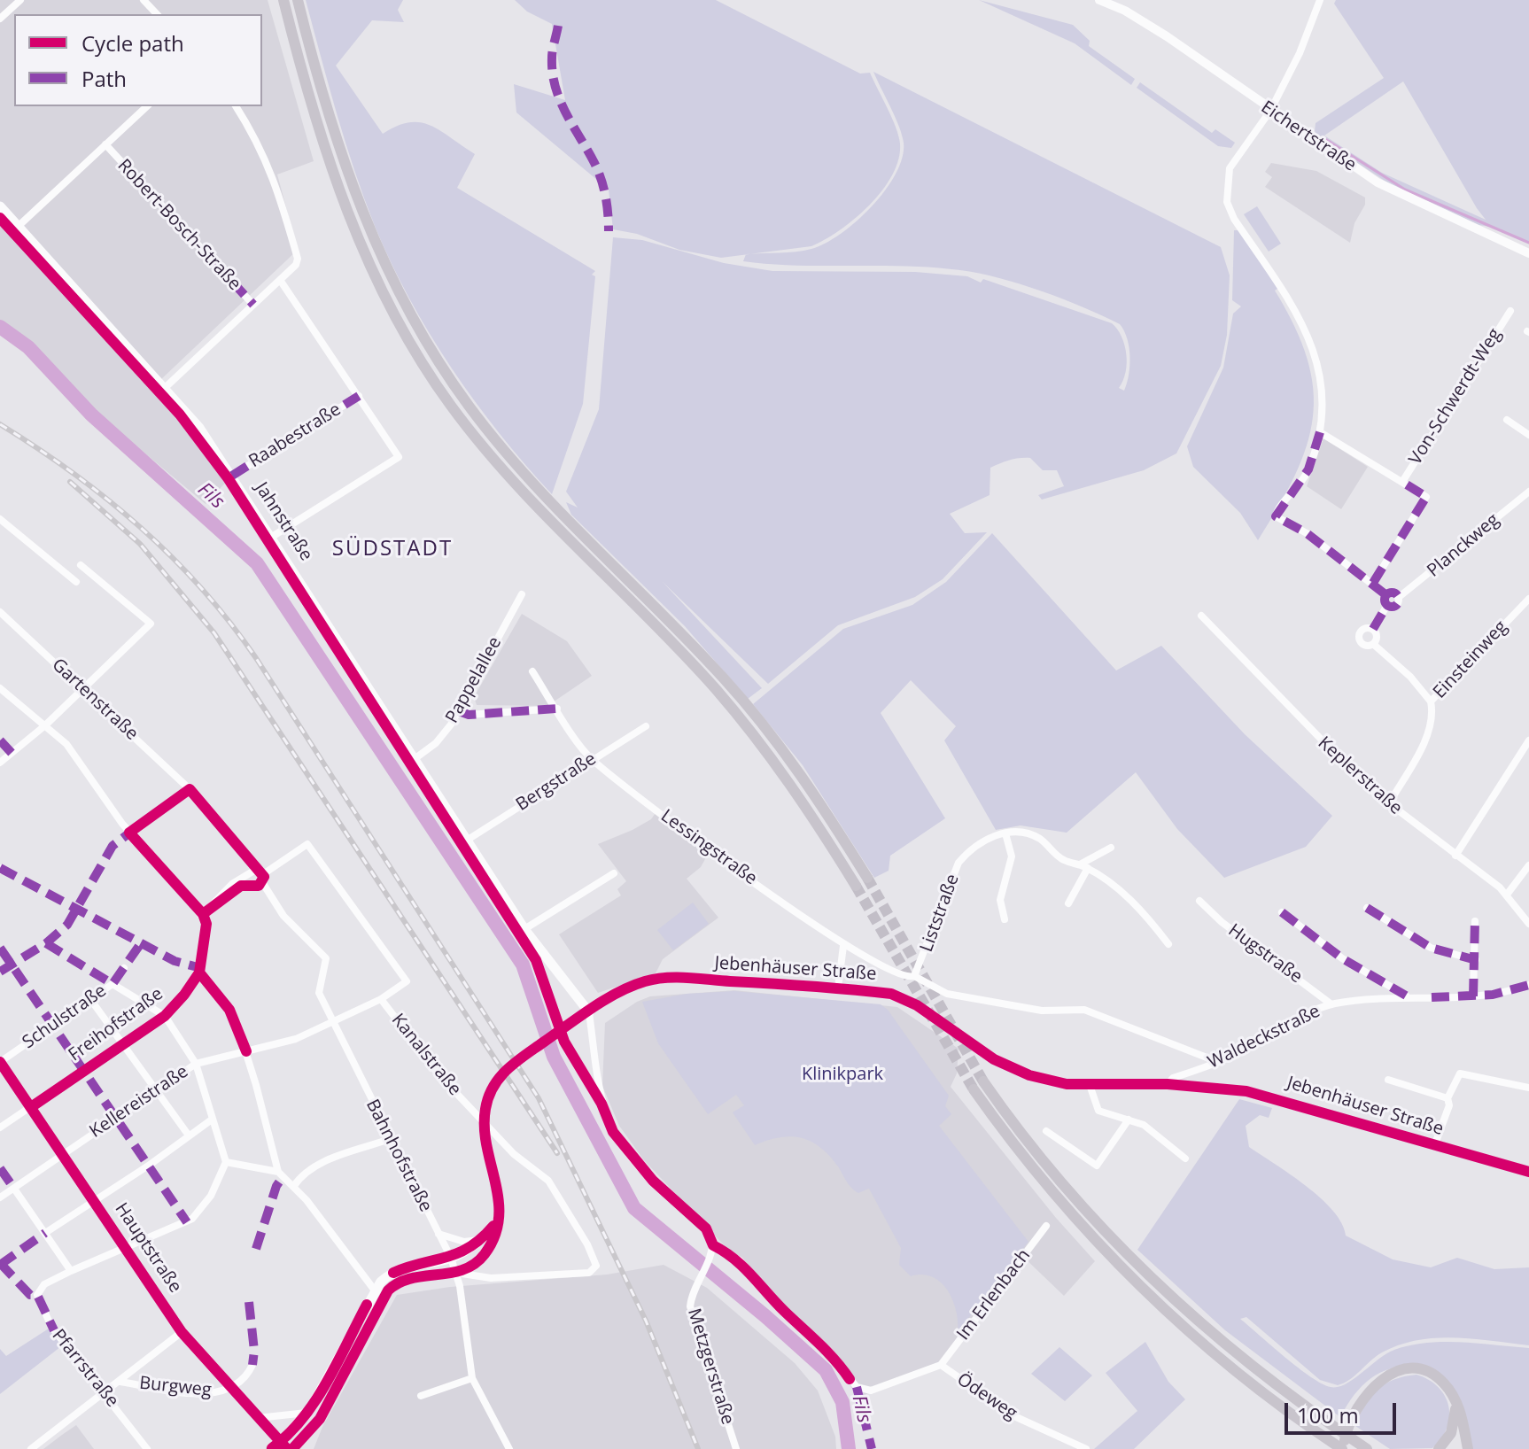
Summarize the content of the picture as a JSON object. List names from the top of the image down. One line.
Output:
{"streets":{"main road":["Jahnstraße","Jebenhäuser Straße"],"street":["Eichertstraße","Robert-Bosch-Straße","Von-Schwerdt-Weg","Raabestraße","Planckweg","Einsteinweg","Pappelallee","Gartenstraße","Keplerstraße","Bergstraße","Lessingstraße","Liststraße","Hugstraße","Schulstraße","Freihofstraße","Waldeckstraße","Kanalstraße","Kellereistraße","Bahnhofstraße","Hauptstraße","Im Erlenbach","Metzgerstraße","Pfarrstraße","Burgweg","Ödeweg"]},"crossings":[["Raabestraße","Jahnstraße"],["Jahnstraße","Pappelallee"],["Jahnstraße","Bergstraße"],["Jahnstraße","Jebenhäuser Straße"],["Einsteinweg","Keplerstraße"],["Gartenstraße","Bahnhofstraße"],["Bergstraße","Lessingstraße"],["Lessingstraße","Liststraße"],["Lessingstraße","Waldeckstraße"],["Hugstraße","Waldeckstraße"],["Jebenhäuser Straße","Waldeckstraße"],["Jebenhäuser Straße","Kanalstraße"],["Jebenhäuser Straße","Bahnhofstraße"],["Schulstraße","Hauptstraße"],["Freihofstraße","Hauptstraße"],["Kanalstraße","Kellereistraße"],["Kanalstraße","Bahnhofstraße"],["Kellereistraße","Bahnhofstraße"],["Kellereistraße","Hauptstraße"],["Hauptstraße","Burgweg"],["Im Erlenbach","Ödeweg"],["Metzgerstraße","Ödeweg"]],"districts":["SÜDSTADT"],"water":["Fils"],"parks":["Klinikpark"],"legend":["Cycle path","Path"],"scale_bar":"100 m"}
